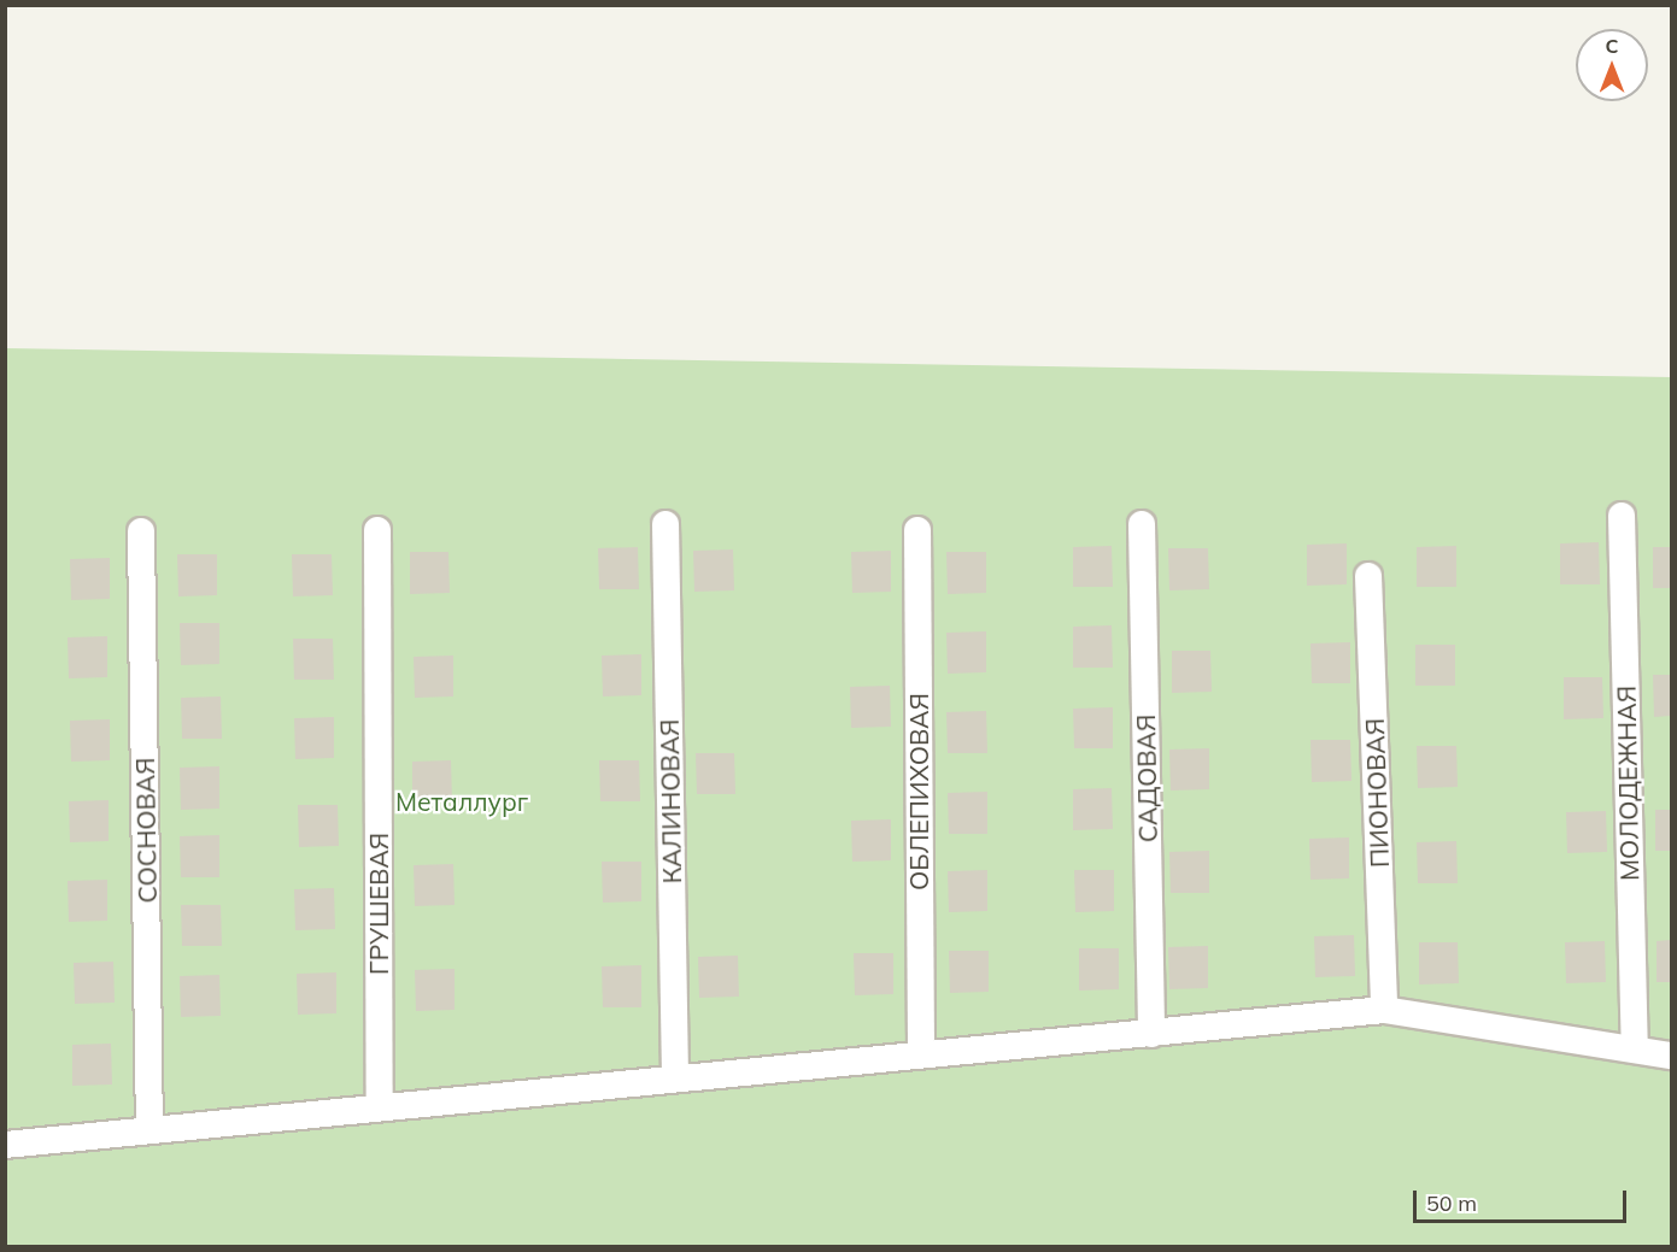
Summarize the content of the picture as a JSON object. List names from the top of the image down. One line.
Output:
{"streets":{"street":["САДОВАЯ","МОЛОДЕЖНАЯ","ОБЛЕПИХОВАЯ","ПИОНОВАЯ","КАЛИНОВАЯ","СОСНОВАЯ","ГРУШЕВАЯ"]},"parks":["Металлург"],"scale_bar":"50 m","north":"top"}
